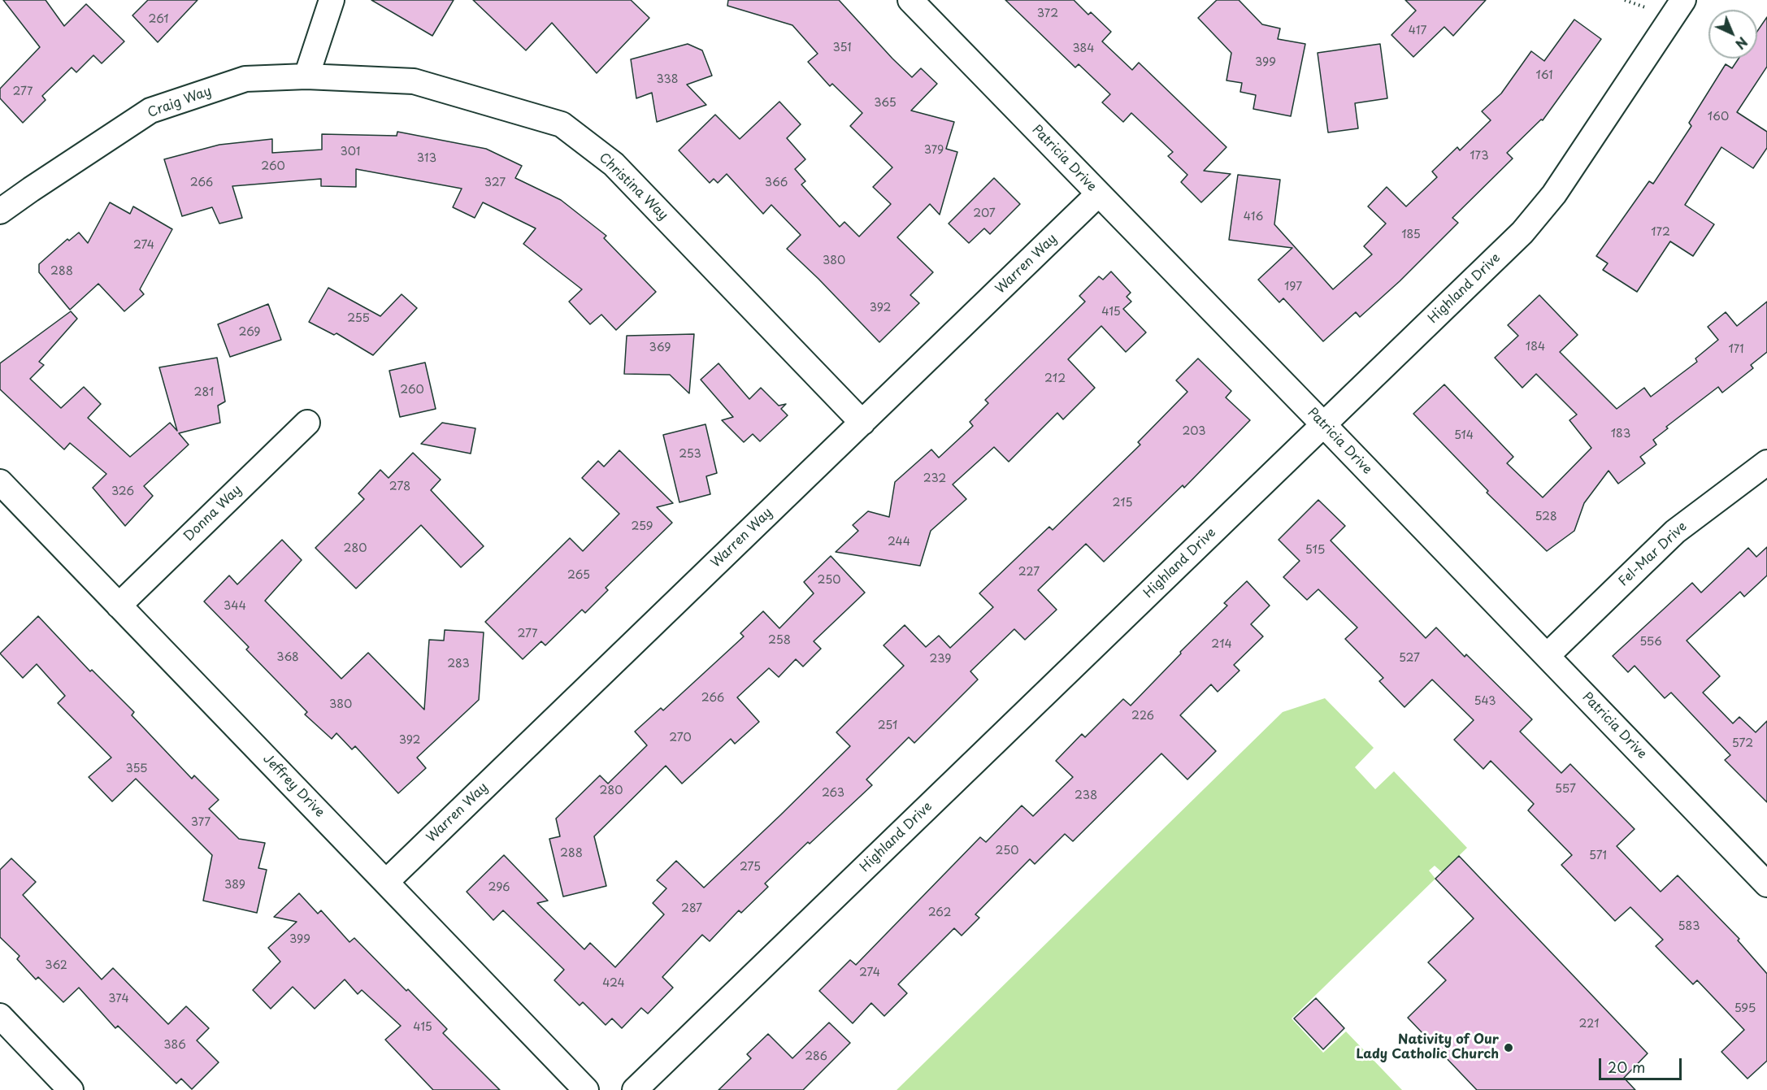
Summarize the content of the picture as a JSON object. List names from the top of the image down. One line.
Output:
{"streets":{"street":["Craig Way","Patricia Drive","Christina Way","Warren Way","Highland Drive","Donna Way","Fel-Mar Drive","Jeffrey Drive"]},"crossings":[["Craig Way","Christina Way"],["Patricia Drive","Warren Way"],["Patricia Drive","Highland Drive"],["Patricia Drive","Fel-Mar Drive"],["Christina Way","Warren Way"],["Warren Way","Jeffrey Drive"],["Donna Way","Jeffrey Drive"]],"places":["Nativity of Our Lady Catholic Church"],"house_numbers":["372","261","417","351","384","399","161","338","277","365","160","379","301","173","313","260","266","327","366","207","416","172","185","274","380","288","197","392","415","255","269","184","369","171","212","260","281","203","183","514","253","232","278","326","215","528","259","244","280","515","227","265","250","344","277","258","556","214","368","527","239","283","266","543","380","226","251","270","392","572","355","557","280","263","238","377","250","288","571","275","389","296","287","262","583","399","362","274","424","374","595","221","415","386","286"],"scale_bar":"20 m","north":"bottom right"}
